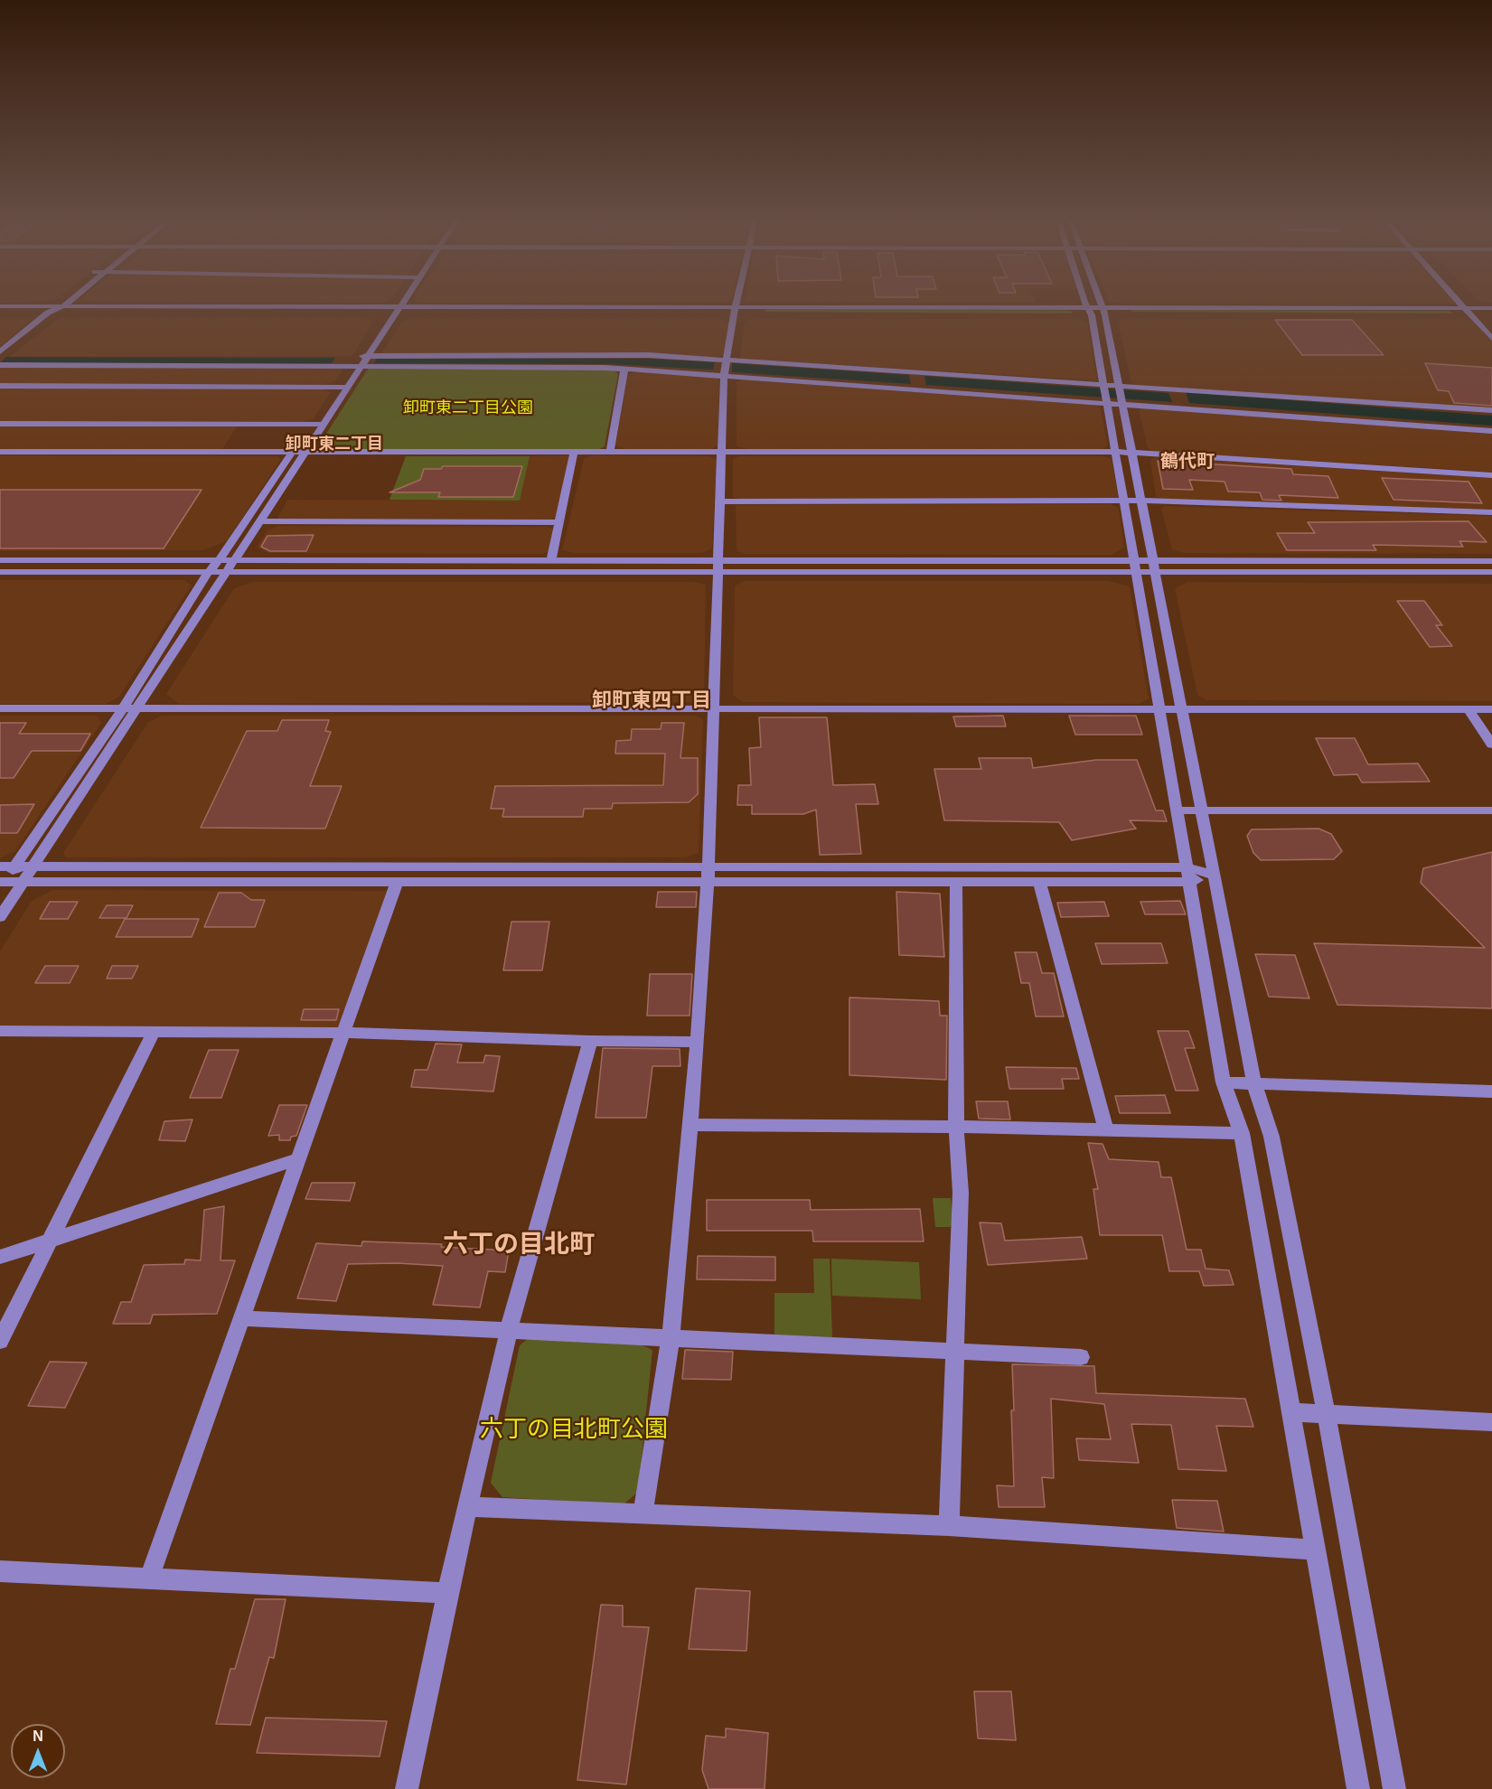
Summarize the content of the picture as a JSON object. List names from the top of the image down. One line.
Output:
{"districts":["卸町東二丁目","鶴代町","卸町東四丁目","六丁の目北町"],"parks":["卸町東二丁目公園","六丁の目北町公園"],"north":"top"}
